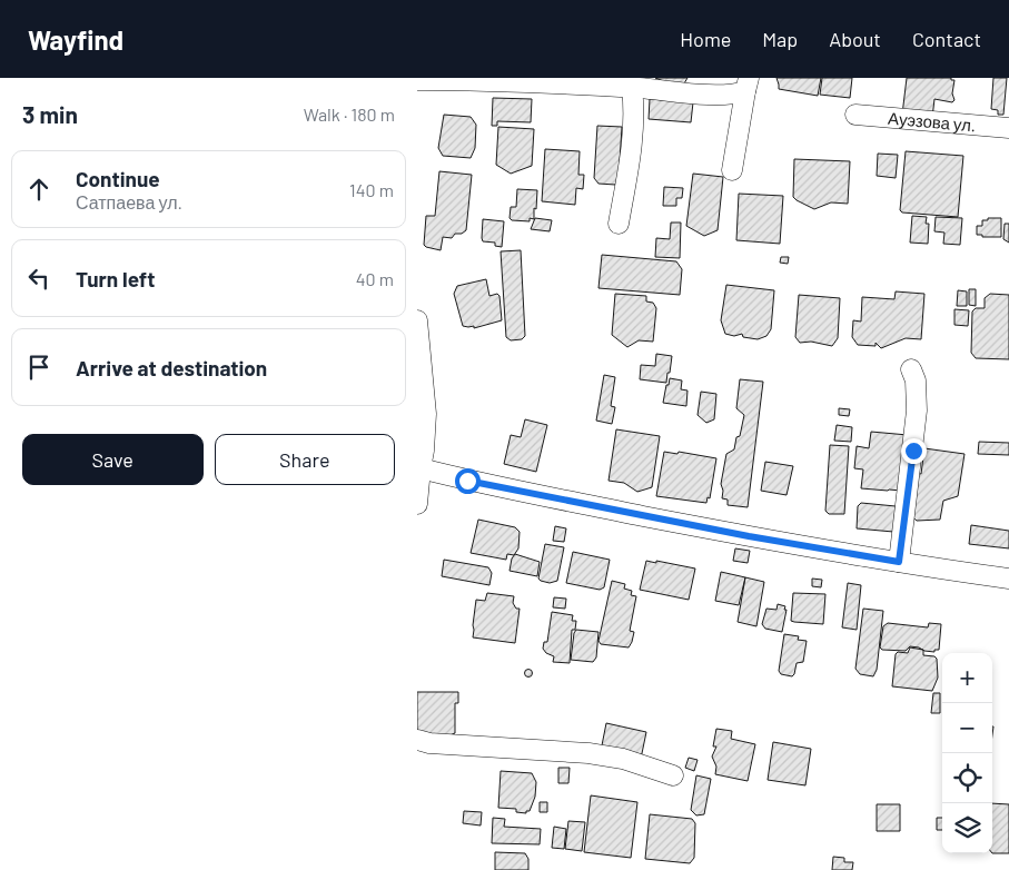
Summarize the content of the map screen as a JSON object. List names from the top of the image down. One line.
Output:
{"streets":{"street":["Ауэзова ул."]},"page":{"header":"Wayfind","nav":["Home","Map","About","Contact"],"heading":["3 min","Walk · 180 m"],"list":[["Continue","Сатпаева ул.","140 m"],["Turn left","40 m"],"Arrive at destination"],"buttons":["Save","Share"],"map_buttons":["+","−"]}}
